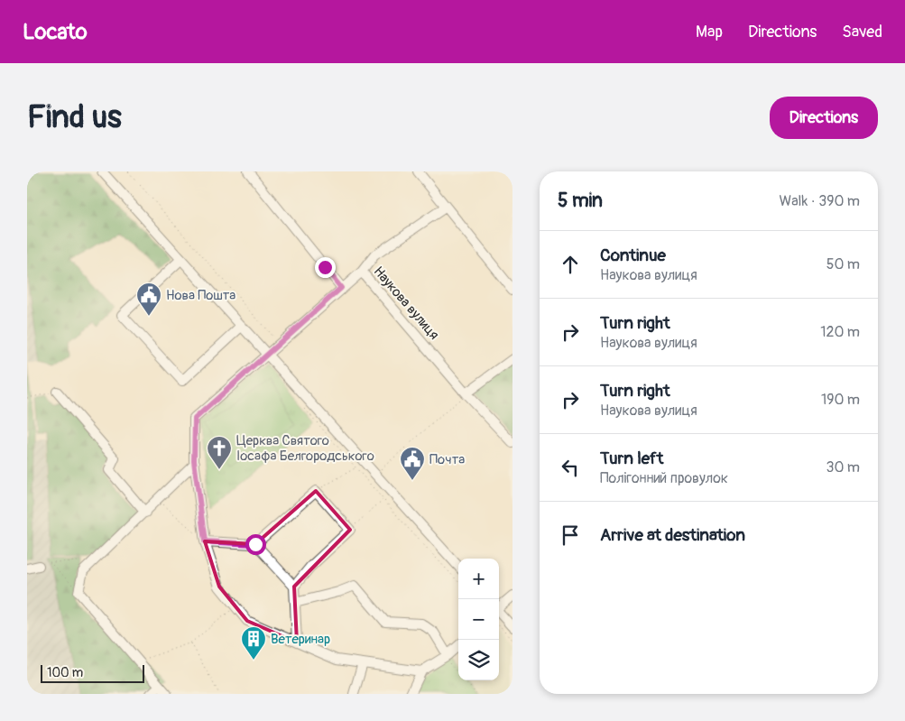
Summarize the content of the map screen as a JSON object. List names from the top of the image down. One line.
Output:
{"streets":{"street":["Наукова вулиця"]},"places":{"public building":["Нова Пошта","Почта"],"church":["Церква Святого Іосафа Белгородського"],"building":["Ветеринар"]},"scale_bar":"100 m","page":{"header":"Locato","nav":["Map","Directions","Saved"],"buttons":"Directions","title":"Find us","heading":["5 min","Walk · 390 m"],"list":[["Continue","Наукова вулиця","50 m"],["Turn right","Наукова вулиця","120 m"],["Turn right","Наукова вулиця","190 m"],["Turn left","Полігонний провулок","30 m"],"Arrive at destination"],"map_buttons":["+","−"],"scale":"100 m"}}
